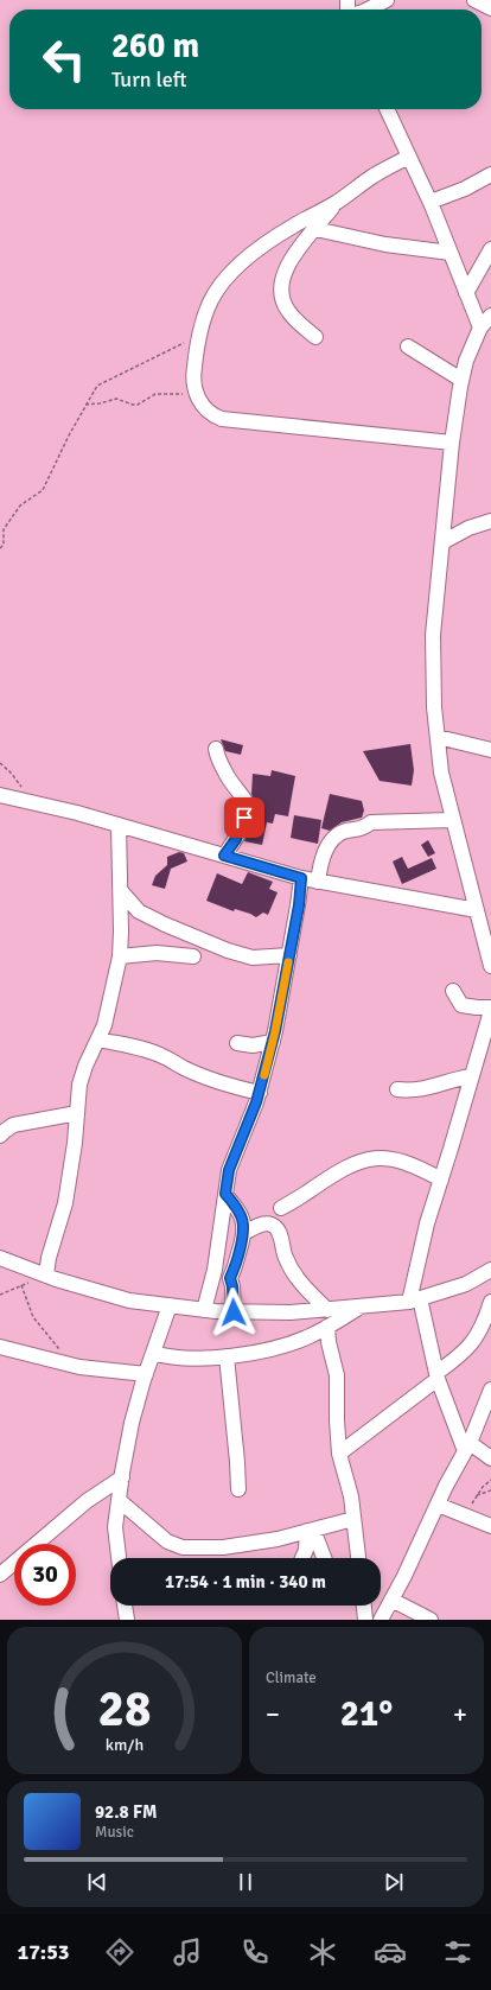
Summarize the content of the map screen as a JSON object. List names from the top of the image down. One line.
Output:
{"page":{"turn":["260 m","Turn left"],"limit":"30","trip":"17:54 · 1 min · 340 m","tile":"Climate","heat":["−","21°","+"],"song":["92.8 FM","Music"],"tabs":"17:53","gauge":["28","km/h"]}}
